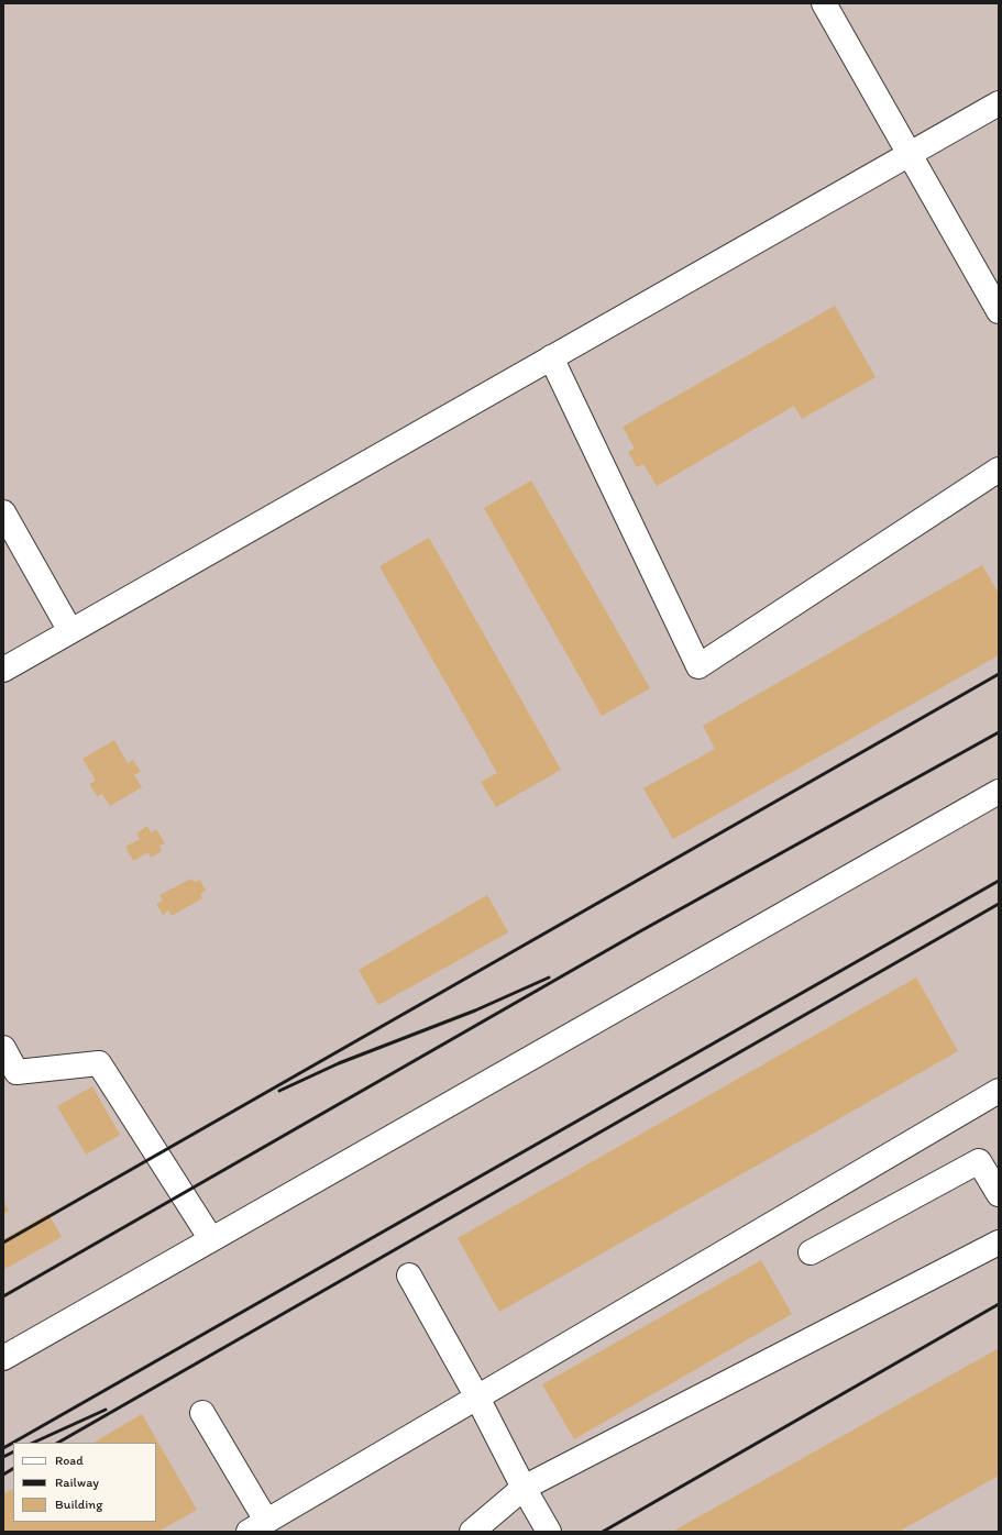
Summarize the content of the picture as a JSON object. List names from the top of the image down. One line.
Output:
{"legend":["Road","Railway","Building"]}
